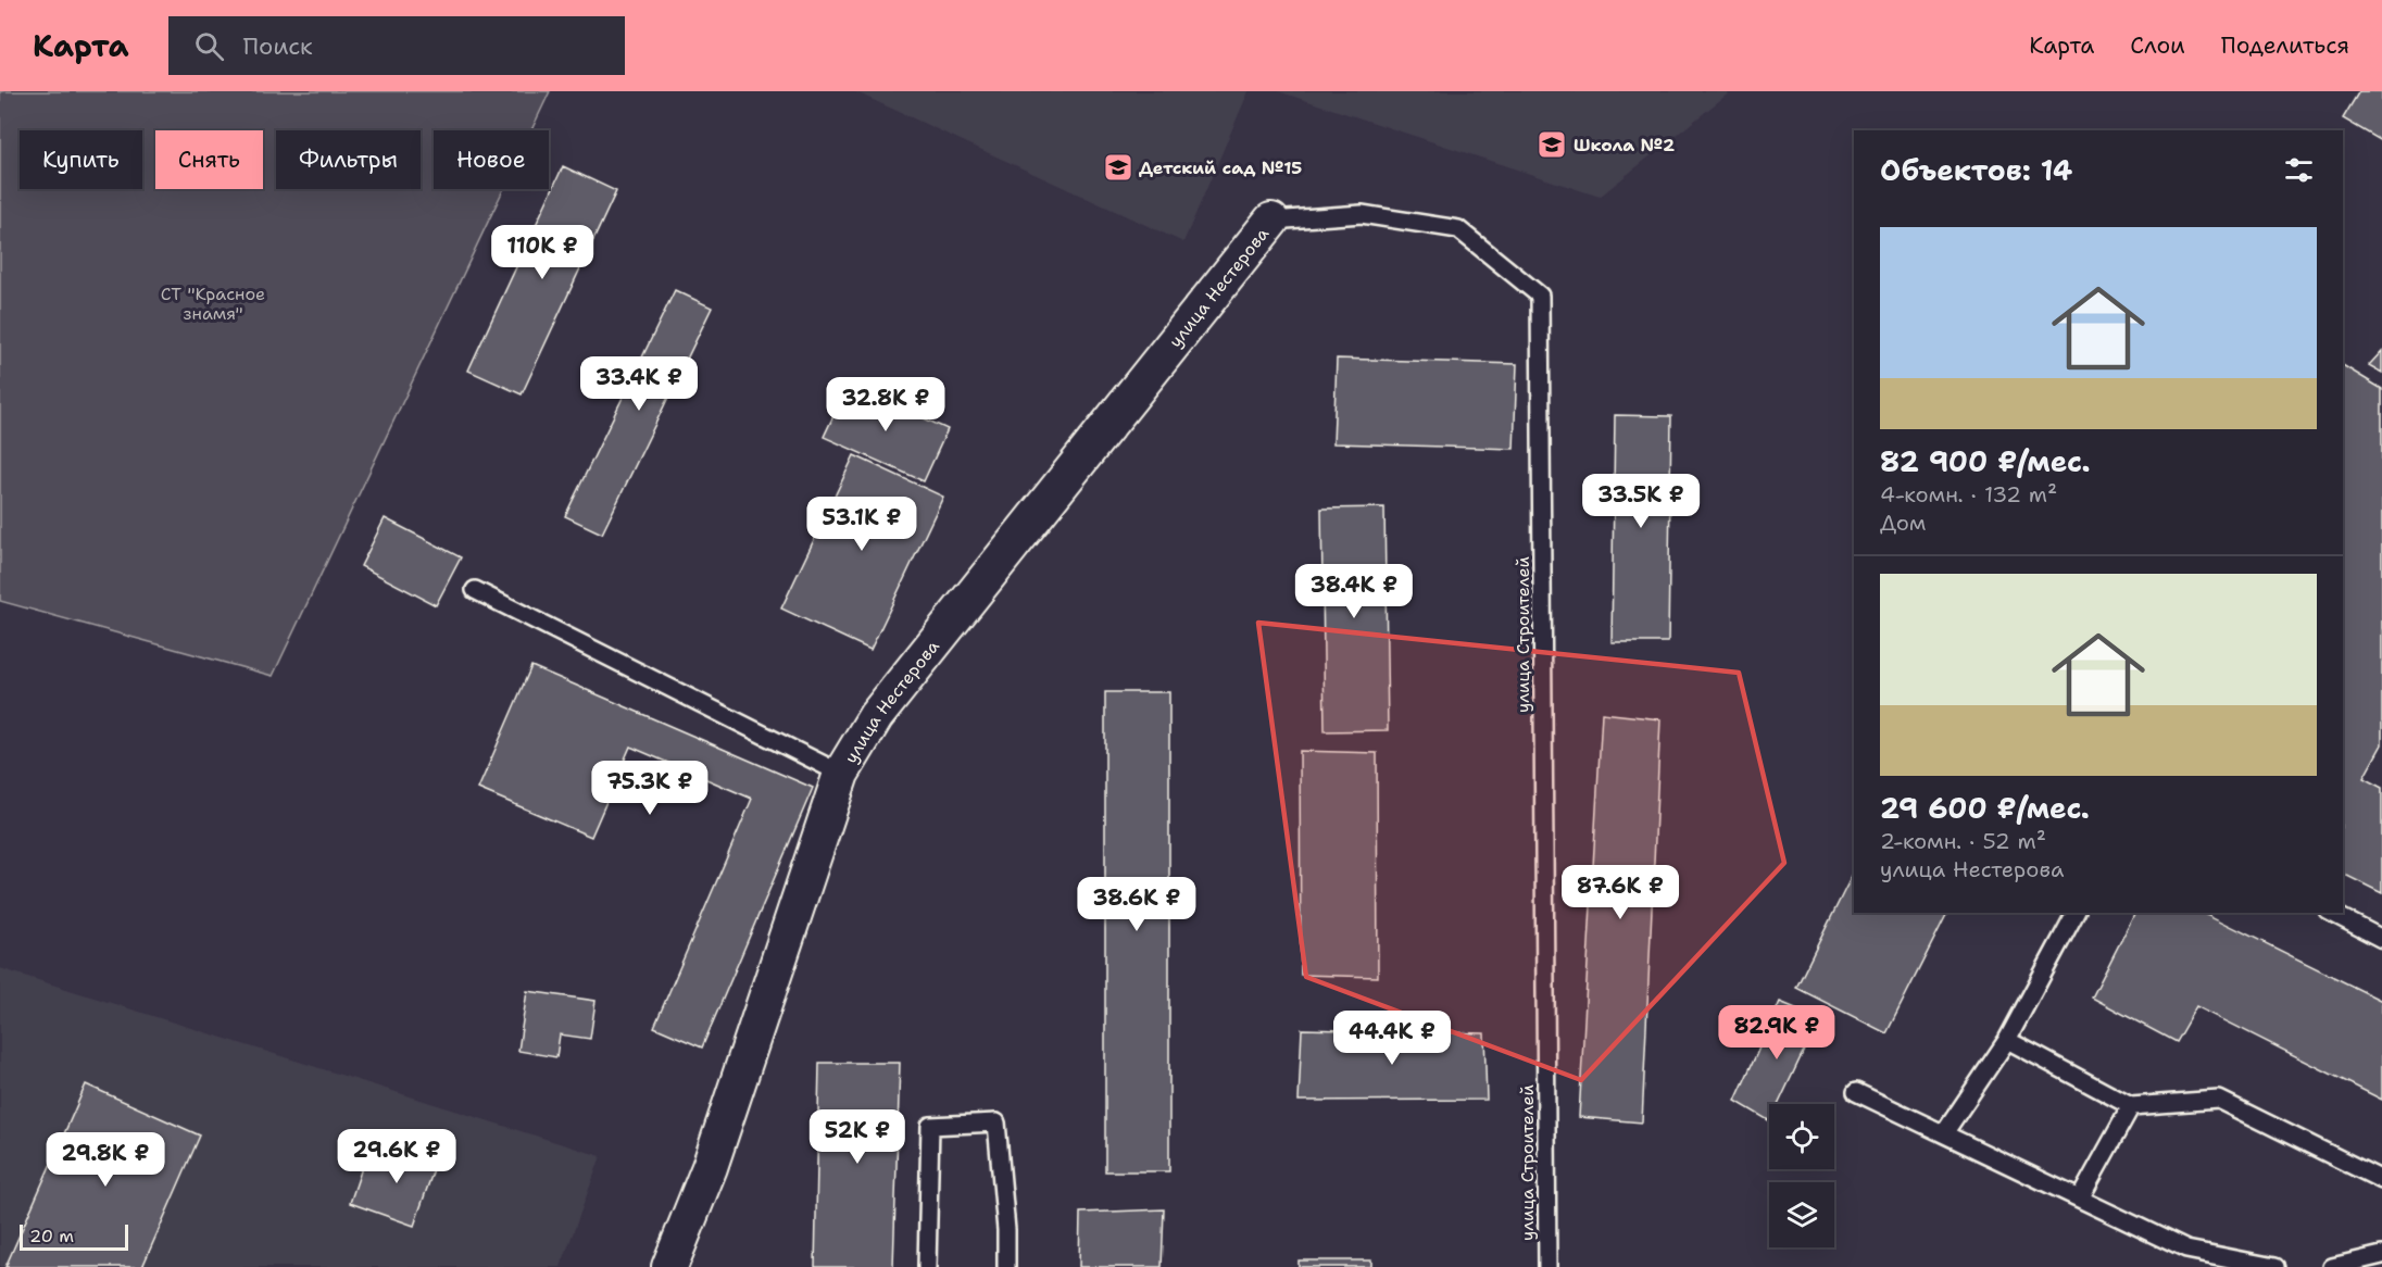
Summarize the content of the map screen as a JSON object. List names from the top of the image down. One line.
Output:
{"streets":{"street":["улица Нестерова"],"lane":["улица Строителей"]},"crossings":[["улица Нестерова","улица Строителей"]],"parks":["СТ \"Красное знамя\""],"places":{"school or university":["Школа №2","Детский сад №15"]},"scale_bar":"20 m","page":{"header":"Карта","search":"Поиск","nav":["Карта","Слои","Поделиться"],"chip":["Купить","Снять","Фильтры","Новое"],"heading":"Объектов: 14","list":[{"name":"82 900 ₽/мес.","note":"4-комн. · 132 m² · Дом"},{"name":"29 600 ₽/мес.","note":"2-комн. · 52 m² · улица Нестерова"}],"price":["110K ₽","33.4K ₽","32.8K ₽","33.5K ₽","53.1K ₽","38.4K ₽","75.3K ₽","87.6K ₽","38.6K ₽","82.9K ₽","44.4K ₽","52K ₽","29.6K ₽","29.8K ₽"],"scale":"20 m"}}
